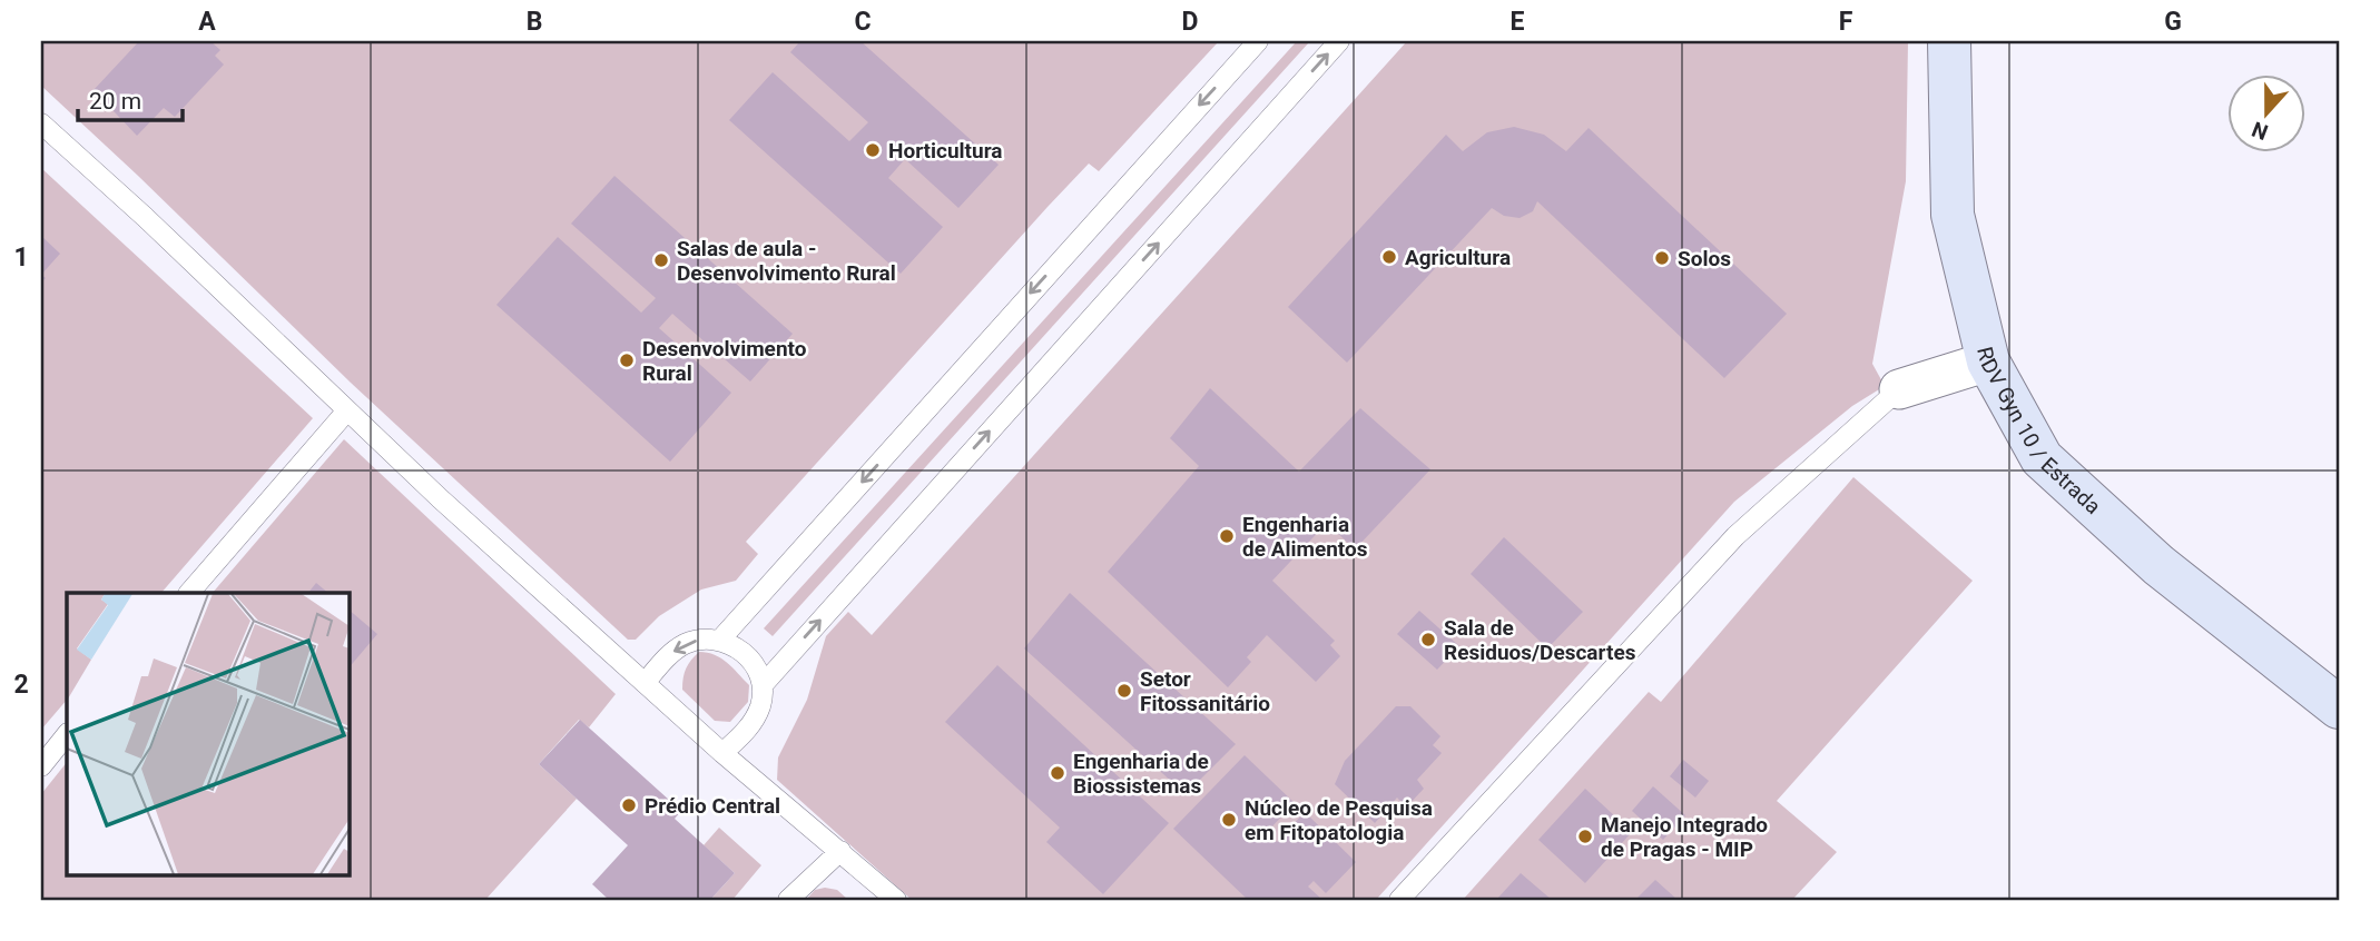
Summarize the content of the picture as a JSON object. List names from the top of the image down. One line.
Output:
{"streets":{"street":["RDV Gyn 10 / Estrada"]},"places":["Horticultura","Agricultura","Solos","Salas de aula - Desenvolvimento Rural","Desenvolvimento Rural","Engenharia de Alimentos","Sala de Residuos/Descartes","Setor Fitossanitário","Engenharia de Biossistemas","Prédio Central","Núcleo de Pesquisa em Fitopatologia","Manejo Integrado de Pragas - MIP"],"scale_bar":"20 m","north":"bottom","grid":{"columns":["A","B","C","D","E","F","G"],"rows":["1","2"]}}
